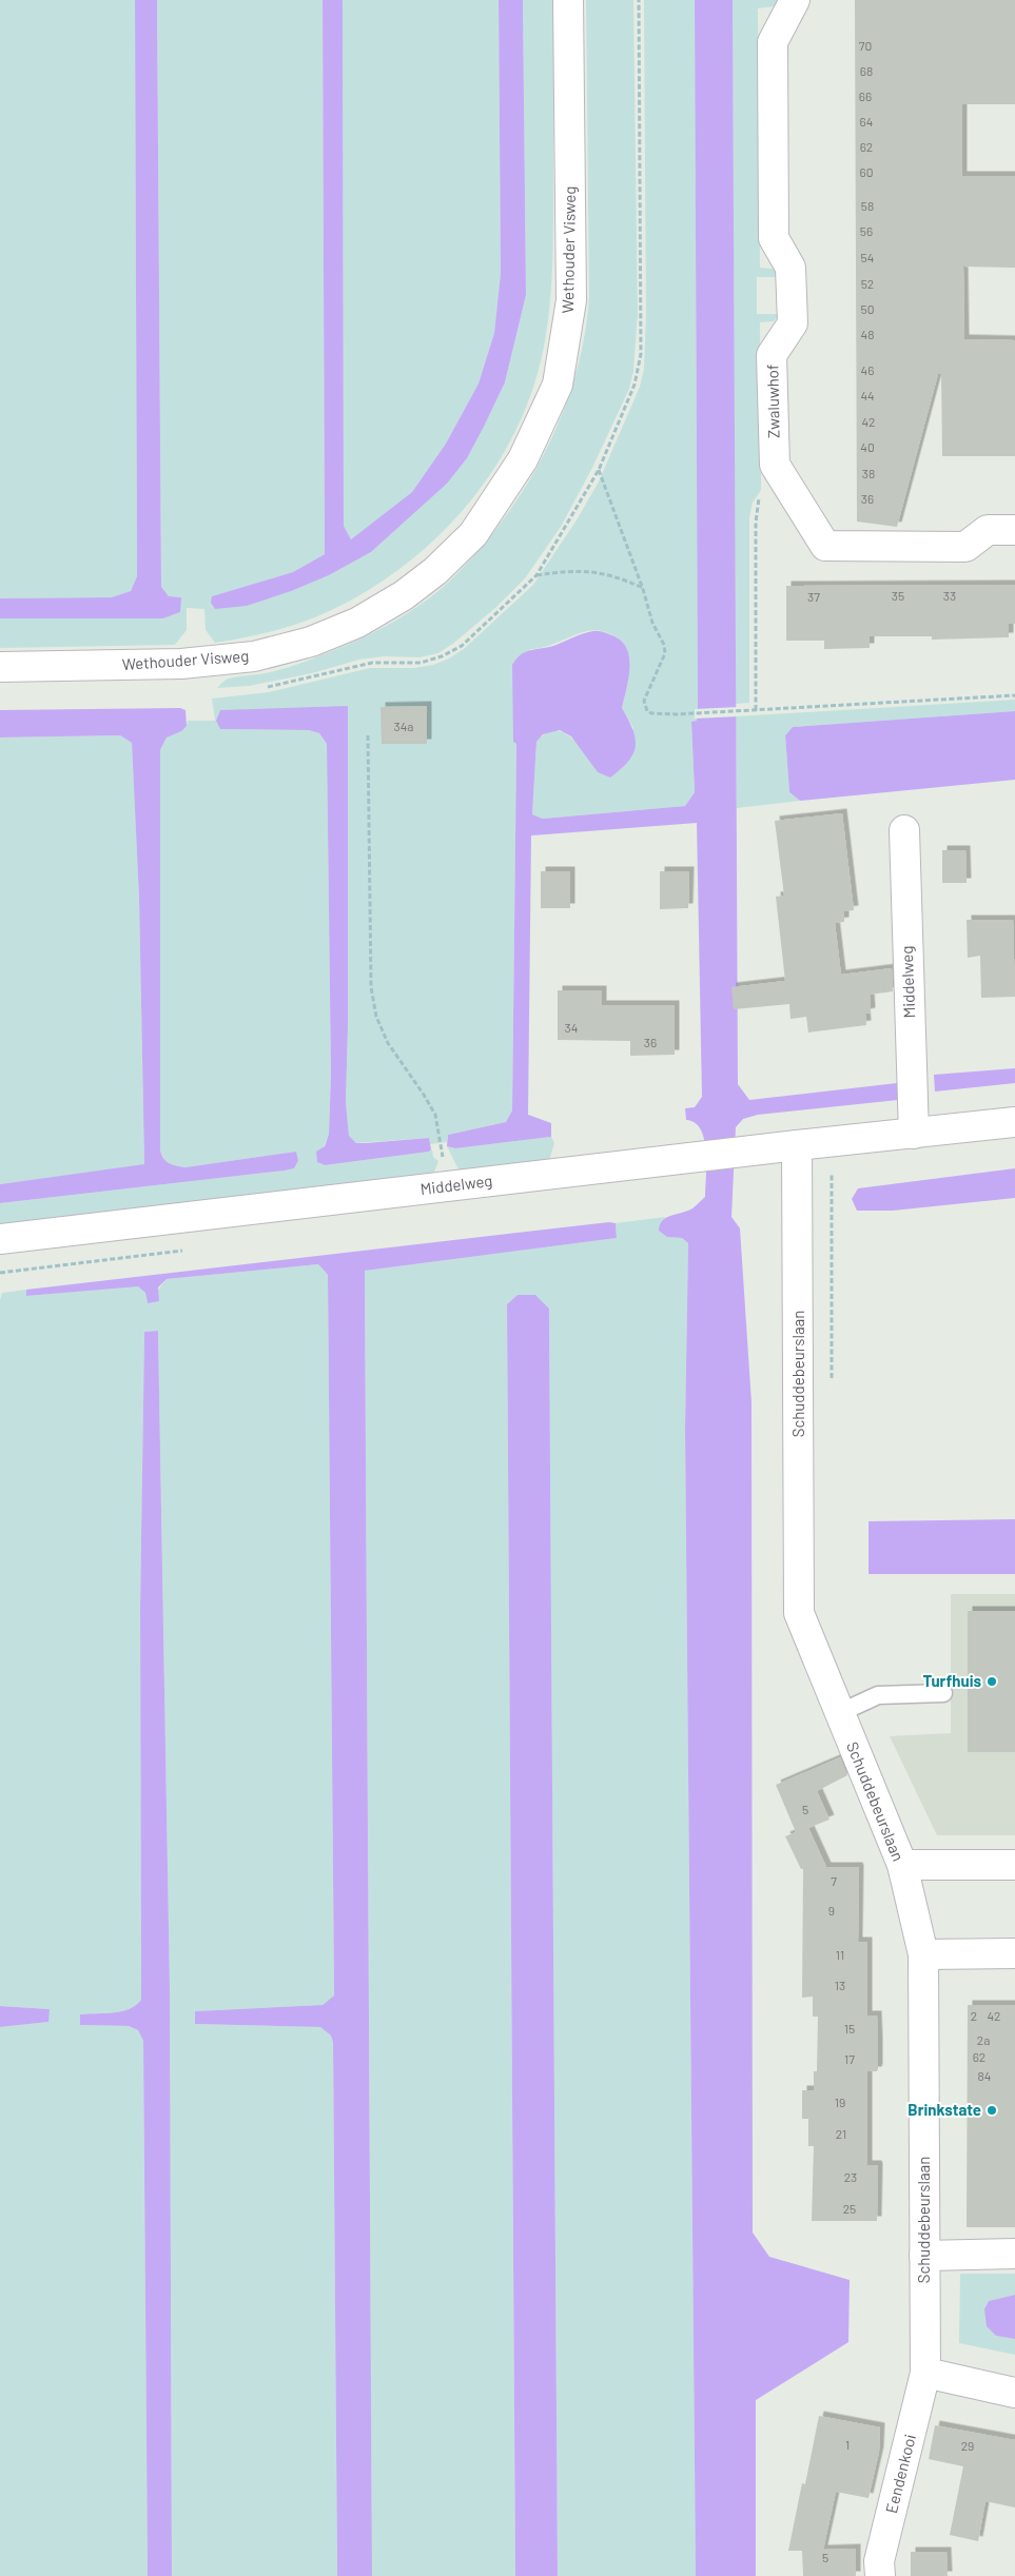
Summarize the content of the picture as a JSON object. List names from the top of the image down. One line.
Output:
{"streets":{"street":["Wethouder Visweg","Zwaluwhof","Middelweg","Schuddebeurslaan","Eendenkooi"]},"crossings":[["Middelweg","Schuddebeurslaan"],["Schuddebeurslaan","Eendenkooi"]],"places":["Turfhuis","Brinkstate"],"house_numbers":["70","68","66","64","62","60","58","56","54","52","50","48","46","44","42","40","38","36","35","33","37","34a","34","36","5","7","9","11","13","2","42","15","2a","62","17","84","19","21","23","25","1","29","5"]}
